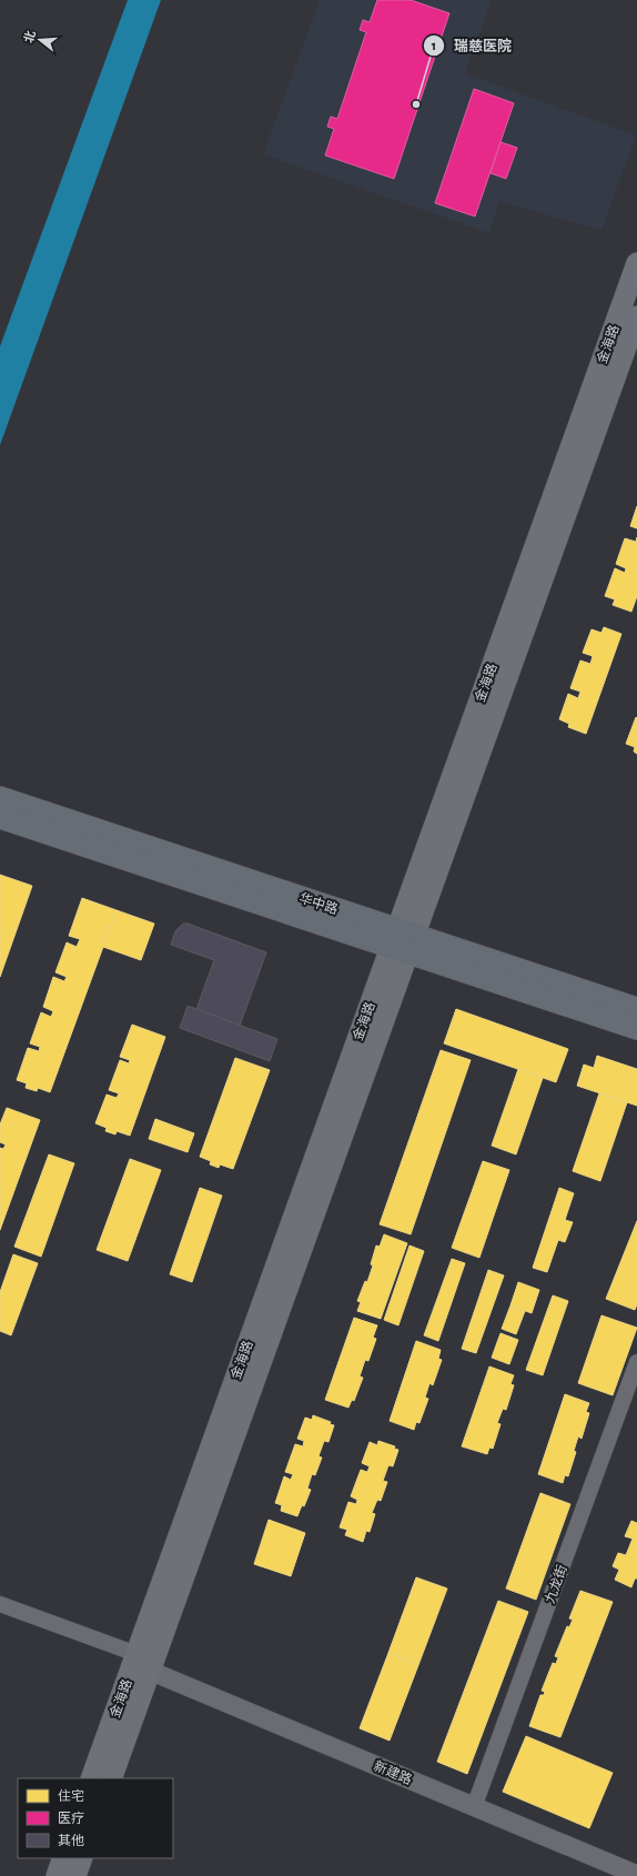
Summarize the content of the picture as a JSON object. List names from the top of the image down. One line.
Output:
{"streets":{"main road":["金海路","华中路"],"street":["九龙街","新建路"]},"crossings":[["金海路","华中路"],["金海路","新建路"],["九龙街","新建路"]],"places":["瑞慈医院"],"legend":["住宅","医疗","其他"],"north":"left"}
